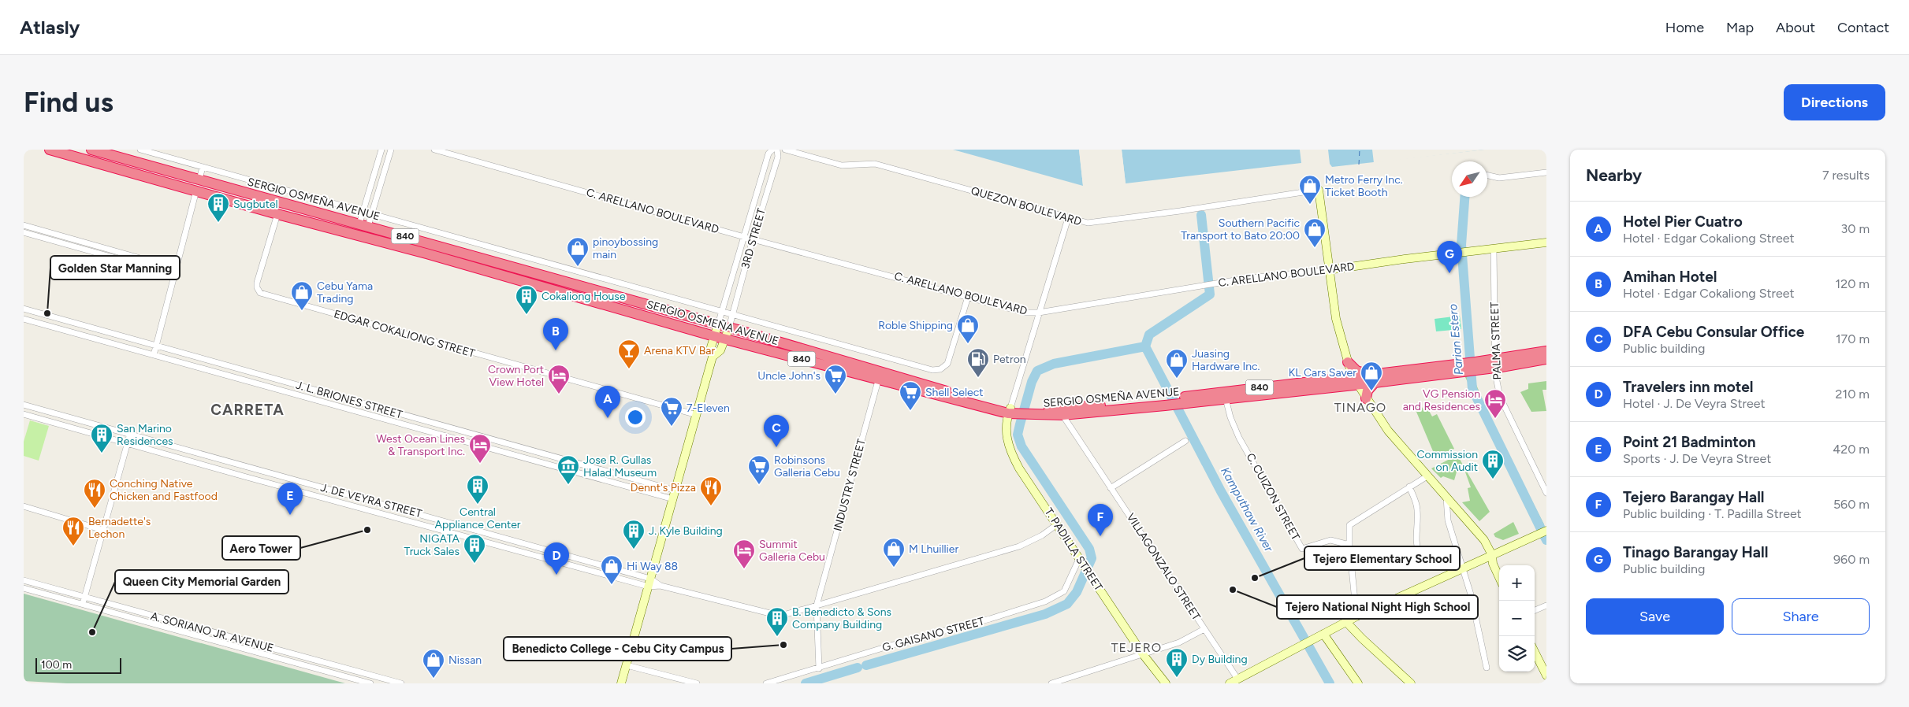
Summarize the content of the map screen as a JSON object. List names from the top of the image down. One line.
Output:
{"streets":{"highway":["SERGIO OSMEÑA AVENUE","840"],"street":["QUEZON BOULEVARD","C. ARELLANO BOULEVARD","3RD STREET","EDGAR COKALIONG STREET","PALMA STREET","J. L. BRIONES STREET","INDUSTRY STREET","C. CUIZON STREET","J. DE VEYRA STREET","T. PADILLA STREET","VILLAGONZALO STREET","A. SORIANO JR. AVENUE","G. GAISANO STREET"]},"crossings":[["SERGIO OSMEÑA AVENUE","3RD STREET"],["SERGIO OSMEÑA AVENUE","EDGAR COKALIONG STREET"],["SERGIO OSMEÑA AVENUE","PALMA STREET"],["SERGIO OSMEÑA AVENUE","INDUSTRY STREET"],["SERGIO OSMEÑA AVENUE","C. CUIZON STREET"],["SERGIO OSMEÑA AVENUE","T. PADILLA STREET"],["SERGIO OSMEÑA AVENUE","VILLAGONZALO STREET"],["C. ARELLANO BOULEVARD","3RD STREET"],["C. ARELLANO BOULEVARD","PALMA STREET"],["INDUSTRY STREET","G. GAISANO STREET"],["T. PADILLA STREET","G. GAISANO STREET"]],"districts":["TINAGO","CARRETA","TEJERO"],"water":["Parian Estero","Kamputhaw River"],"places":{"shop":["Metro Ferry Inc. Ticket Booth","Southern Pacific Transport to Bato 20:00","pinoybossing main","Cebu Yama Trading","Roble Shipping","Juasing Hardware Inc.","KL Cars Saver","M Lhuillier","Hi Way 88","Nissan"],"building":["Sugbutel","Cokaliong House","San Marino Residences","Commission on Audit","Central Appliance Center","J. Kyle Building","NIGATA Truck Sales","B. Benedicto & Sons Company Building","Dy Building"],"other":["Golden Star Manning","Aero Tower","Tejero Elementary School","Tejero National Night High School","Queen City Memorial Garden","Benedicto College - Cebu City Campus"],"bar":["Arena KTV Bar"],"fuel station":["Petron"],"hotel":["Crown Port View Hotel","VG Pension and Residences","West Ocean Lines & Transport Inc.","Summit Galleria Cebu"],"supermarket":["Uncle John's","Shell Select","7-Eleven","Robinsons Galleria Cebu"],"museum":["Jose R. Gullas Halad Museum"],"restaurant":["Dennt's Pizza","Conching Native Chicken and Fastfood","Bernadette's Lechon"]},"scale_bar":"100 m","north":"bottom left","page":{"header":"Atlasly","nav":["Home","Map","About","Contact"],"buttons":["Directions",["Save","Share"]],"title":"Find us","heading":["Nearby","7 results"],"list":[{"mark":"A","name":"Hotel Pier Cuatro","note":"Hotel · Edgar Cokaliong Street","value":"30 m"},{"mark":"B","name":"Amihan Hotel","note":"Hotel · Edgar Cokaliong Street","value":"120 m"},{"mark":"C","name":"DFA Cebu Consular Office","note":"Public building","value":"170 m"},{"mark":"D","name":"Travelers inn motel","note":"Hotel · J. De Veyra Street","value":"210 m"},{"mark":"E","name":"Point 21 Badminton","note":"Sports · J. De Veyra Street","value":"420 m"},{"mark":"F","name":"Tejero Barangay Hall","note":"Public building · T. Padilla Street","value":"560 m"},{"mark":"G","name":"Tinago Barangay Hall","note":"Public building","value":"960 m"}],"pins":["G","B","A","C","E","F","D"],"map_buttons":["+","−"],"scale":"100 m"}}
